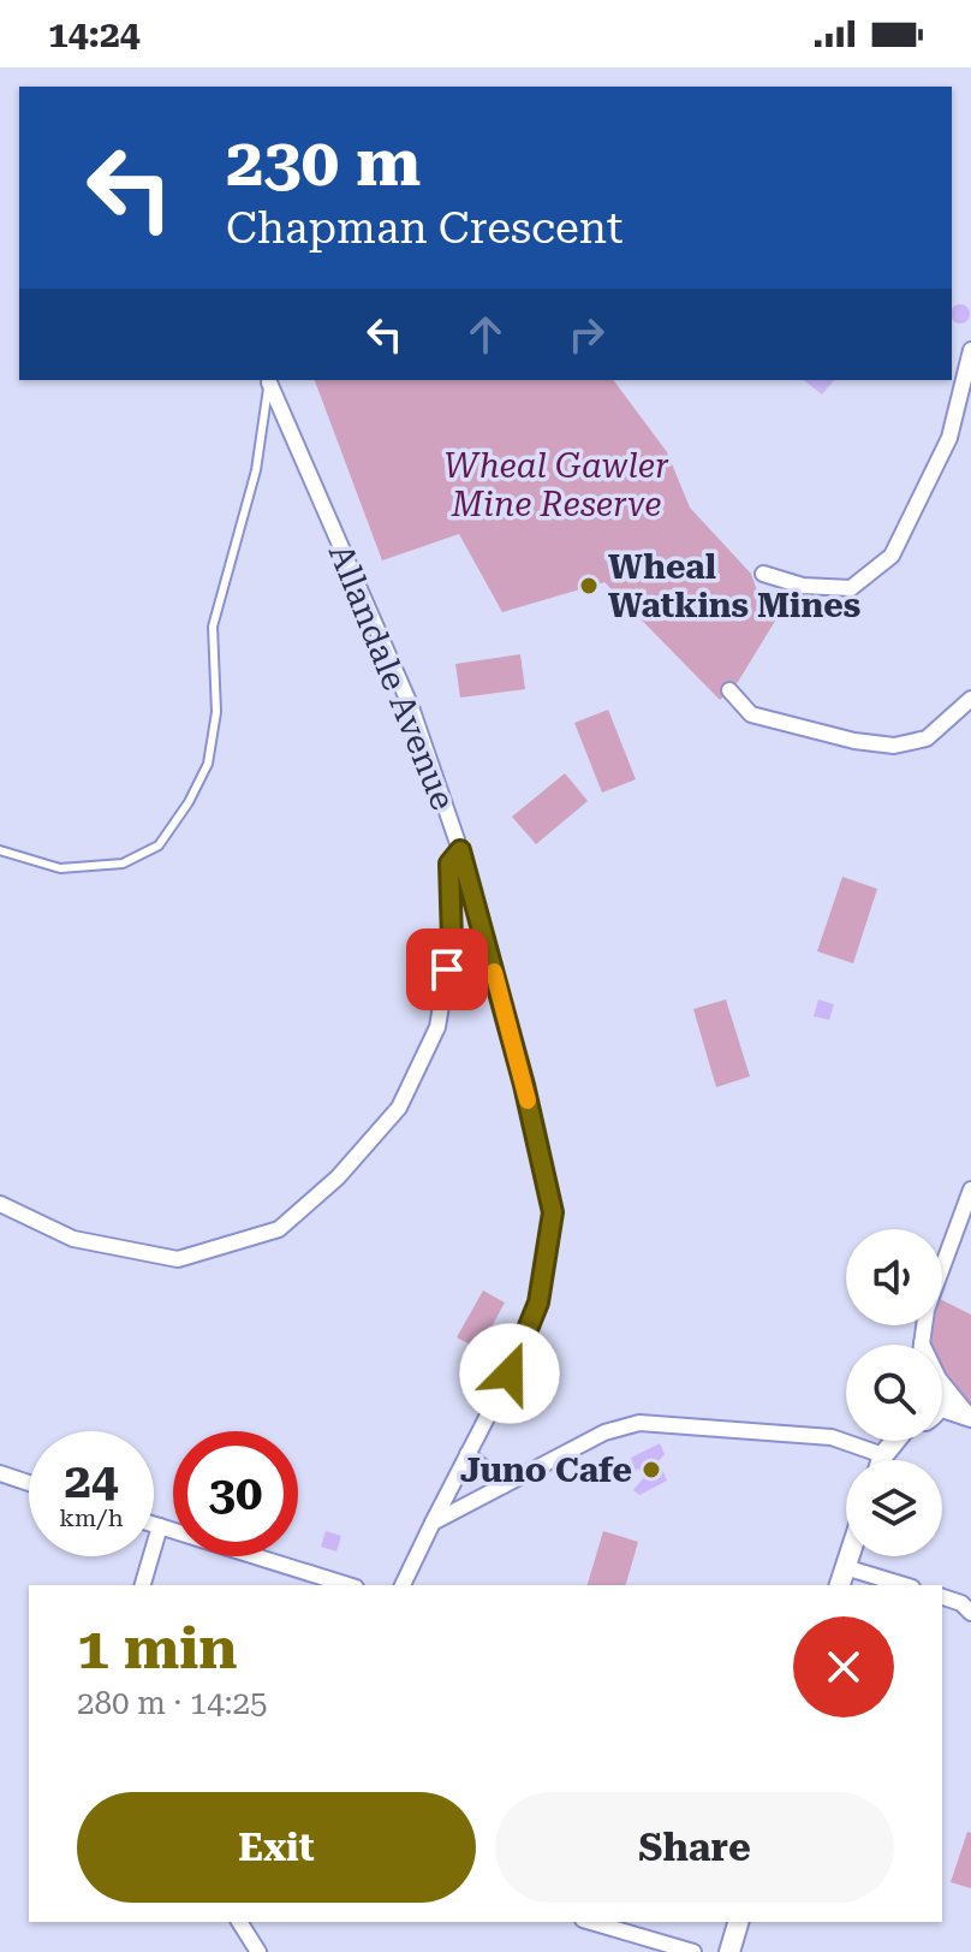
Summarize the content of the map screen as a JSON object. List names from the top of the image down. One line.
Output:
{"streets":{"street":["Allandale Avenue"]},"parks":["Wheal Gawler Mine Reserve"],"places":["Wheal Watkins Mines","Juno Cafe"],"page":{"status":"14:24","turn":["230 m","Chapman Crescent"],"speed":"24 km/h","limit":"30","heading":["1 min","280 m · 14:25"],"buttons":["Exit","Share"]}}
